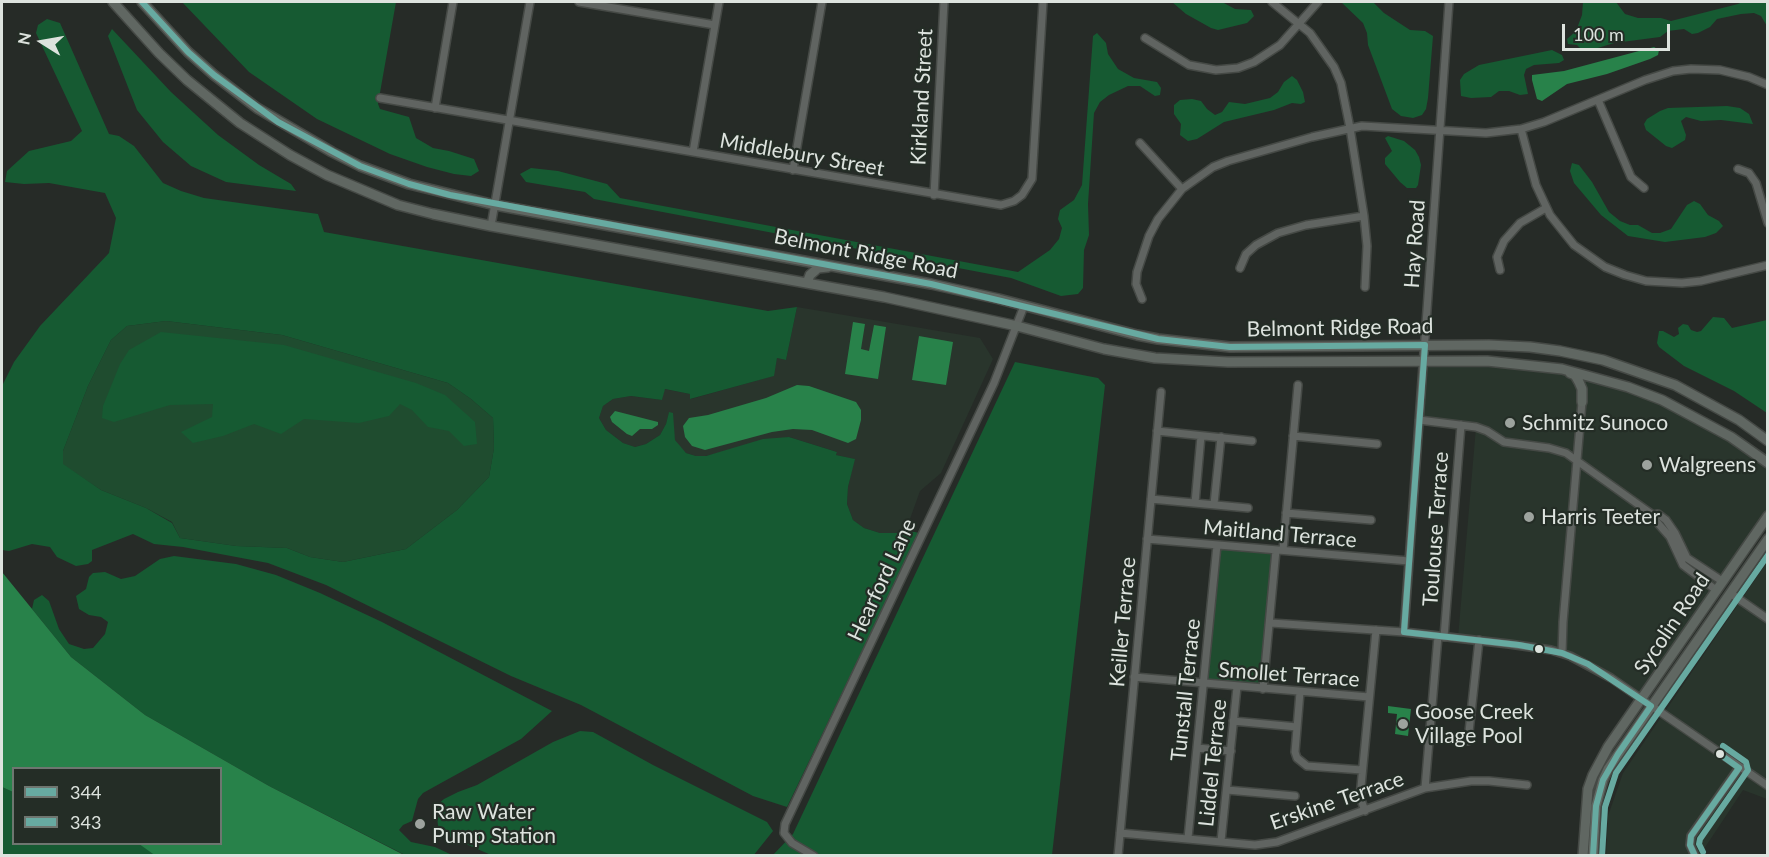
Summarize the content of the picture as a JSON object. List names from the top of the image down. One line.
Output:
{"streets":{"main road":["Belmont Ridge Road","Sycolin Road"],"street":["Kirkland Street","Middlebury Street","Hay Road","Toulouse Terrace","Maitland Terrace","Hearford Lane","Keiller Terrace","Smollet Terrace","Tunstall Terrace","Liddel Terrace","Erskine Terrace"]},"crossings":[["Kirkland Street","Middlebury Street"],["Hay Road","Belmont Ridge Road"],["Hay Road","Maitland Terrace"],["Belmont Ridge Road","Hearford Lane"],["Toulouse Terrace","Erskine Terrace"],["Maitland Terrace","Keiller Terrace"],["Maitland Terrace","Tunstall Terrace"],["Keiller Terrace","Smollet Terrace"],["Keiller Terrace","Erskine Terrace"],["Smollet Terrace","Tunstall Terrace"],["Smollet Terrace","Liddel Terrace"],["Tunstall Terrace","Erskine Terrace"],["Liddel Terrace","Erskine Terrace"]],"places":["Schmitz Sunoco","Walgreens","Harris Teeter","Goose Creek Village Pool","Raw Water Pump Station"],"lines":["transit line 344","transit line 343"],"legend":["344","343"],"scale_bar":"100 m","north":"left"}
